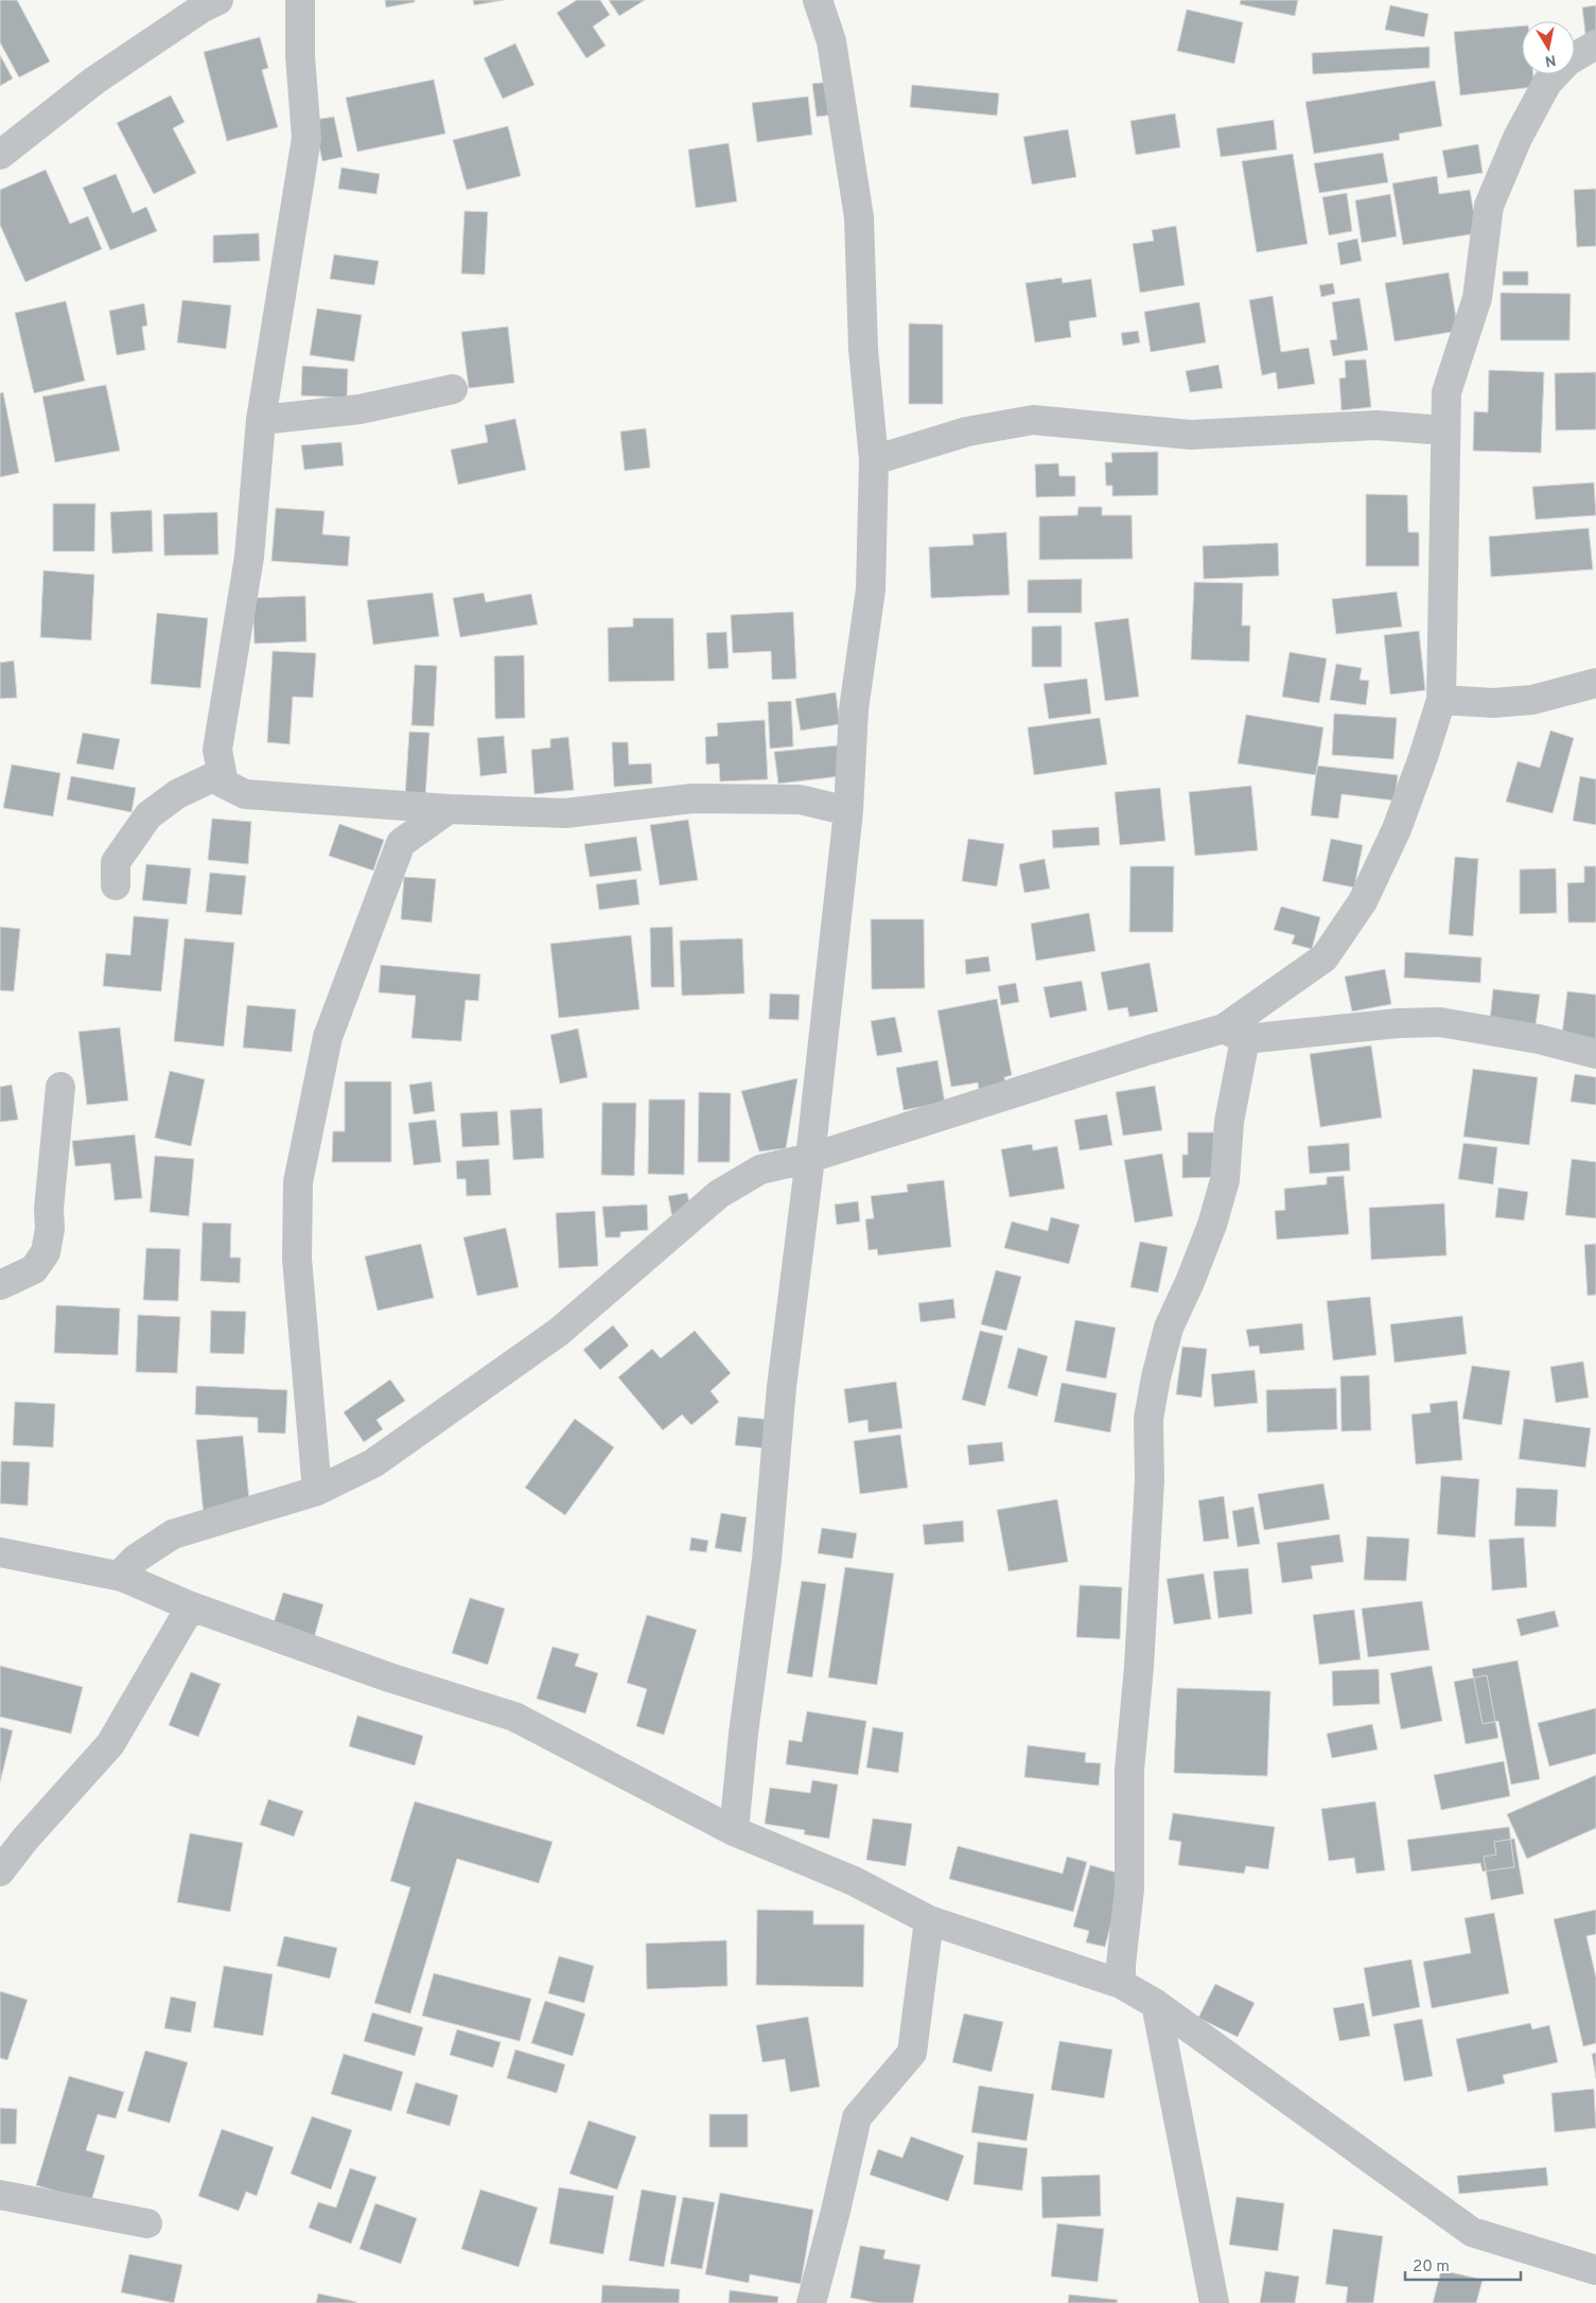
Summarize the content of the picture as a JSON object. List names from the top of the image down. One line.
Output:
{"scale_bar":"20 m","north":"bottom"}
